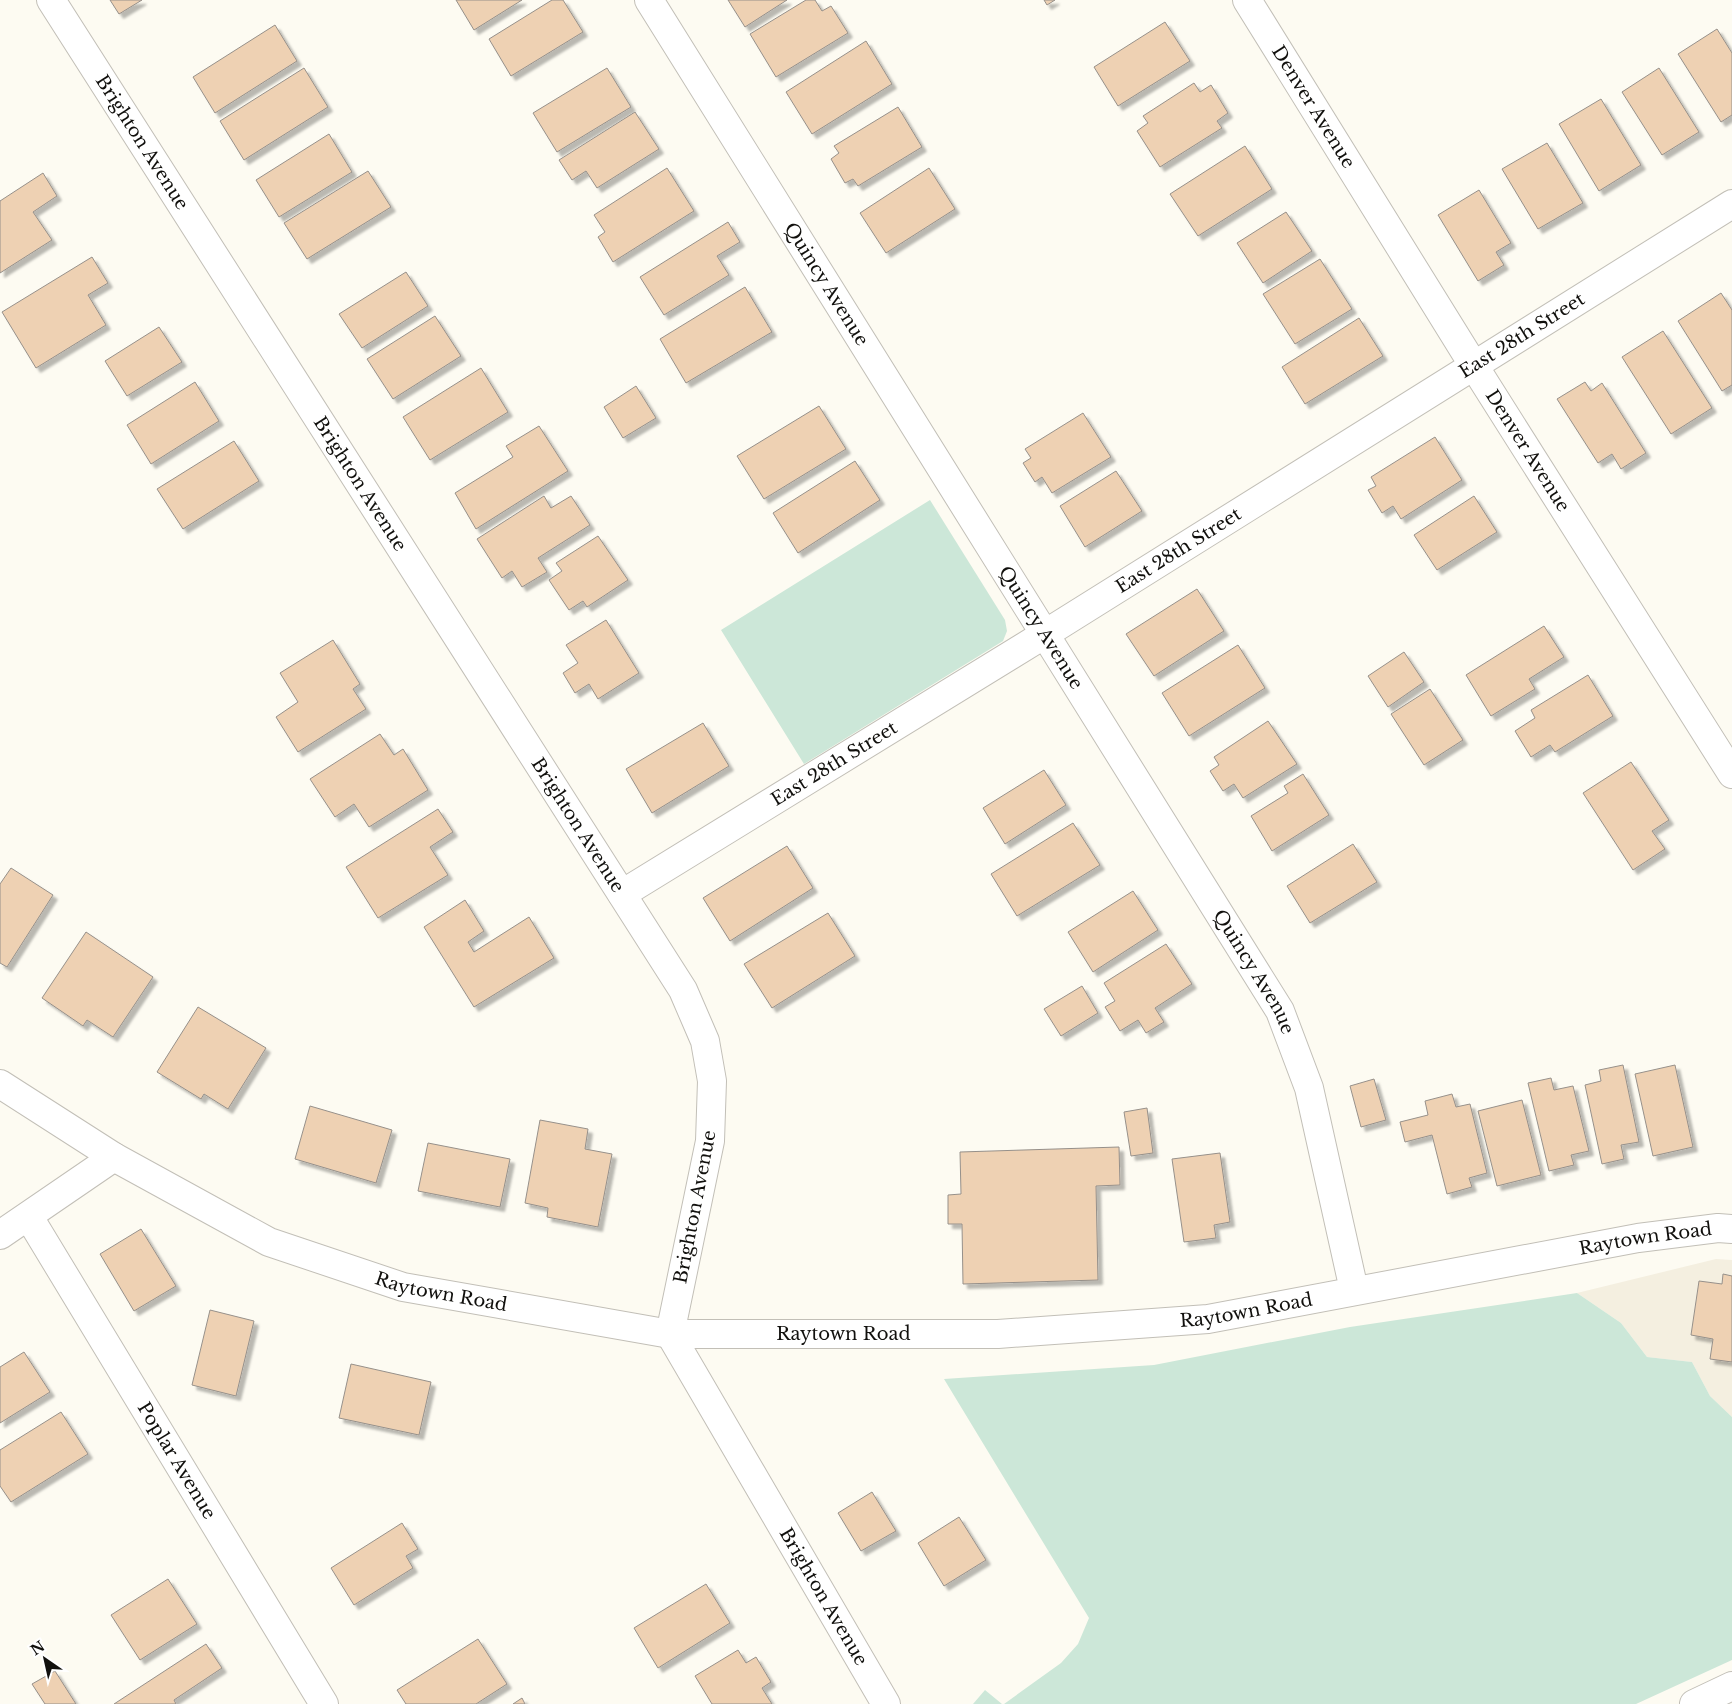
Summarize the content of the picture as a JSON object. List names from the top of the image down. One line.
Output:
{"streets":{"main road":["Denver Avenue","Brighton Avenue","Quincy Avenue","East 28th Street","Raytown Road","Poplar Avenue"]},"crossings":[["Denver Avenue","East 28th Street"],["Brighton Avenue","East 28th Street"],["Brighton Avenue","Raytown Road"],["Quincy Avenue","East 28th Street"],["Quincy Avenue","Raytown Road"]],"north":"top left"}
